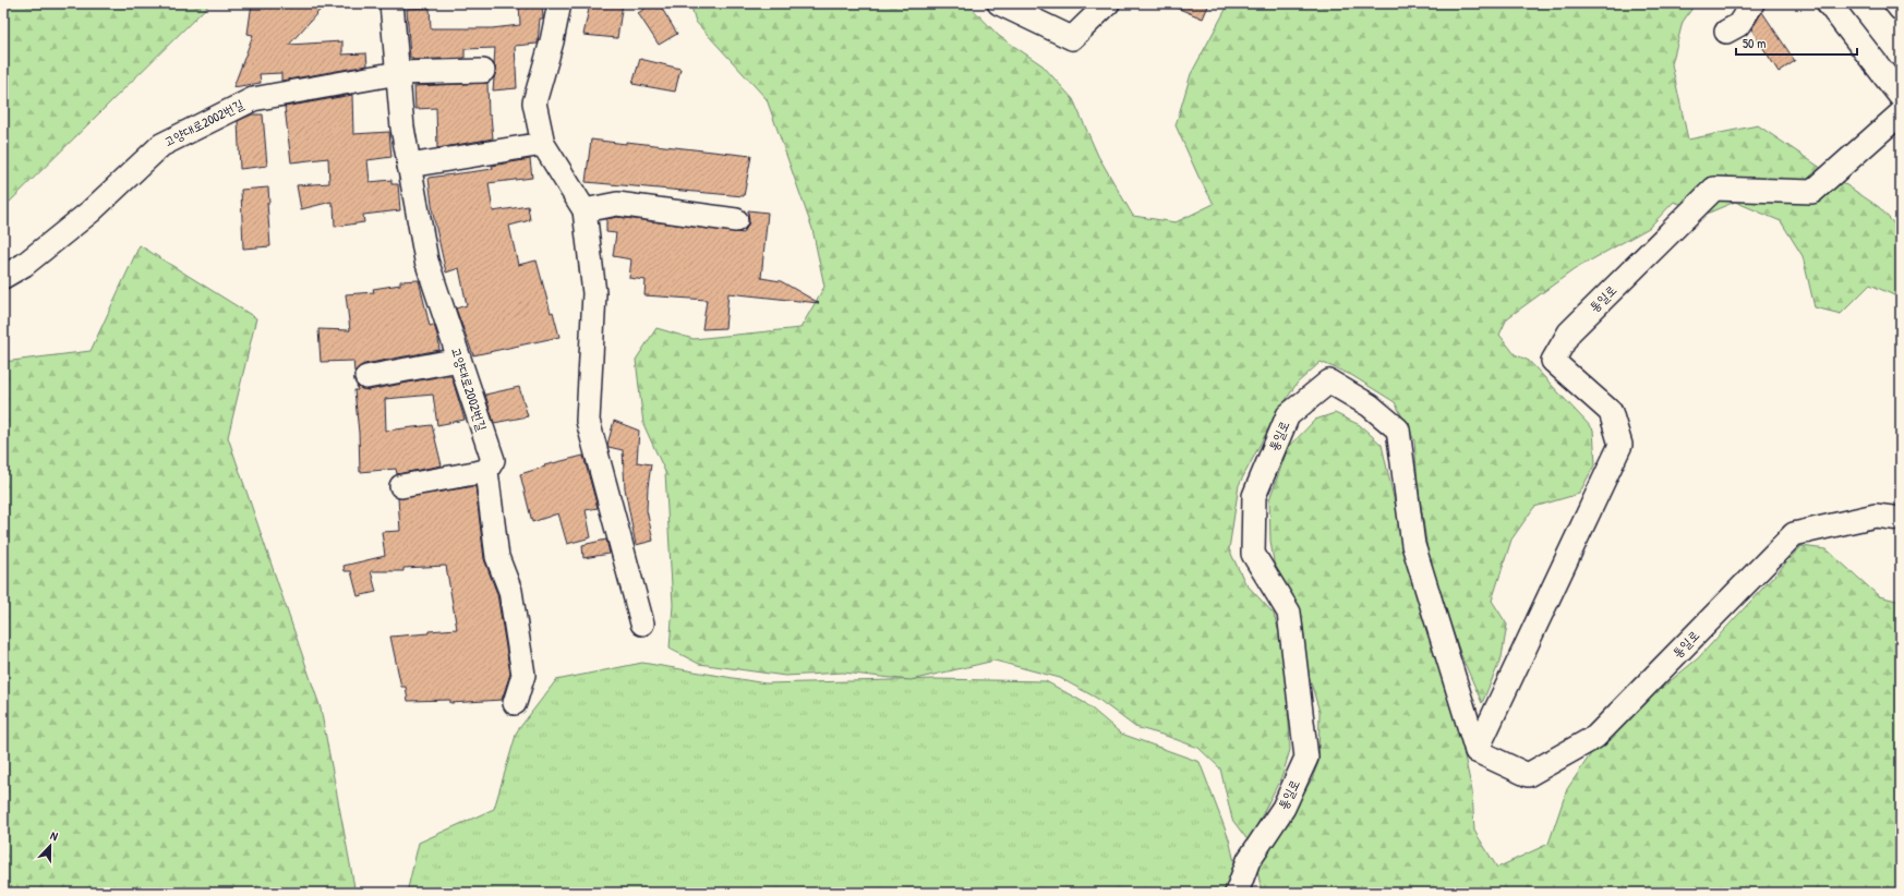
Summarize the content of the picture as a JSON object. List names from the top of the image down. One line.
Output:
{"streets":{"street":["고양대로2002번길","통일로"]},"scale_bar":"50 m","north":"top"}
